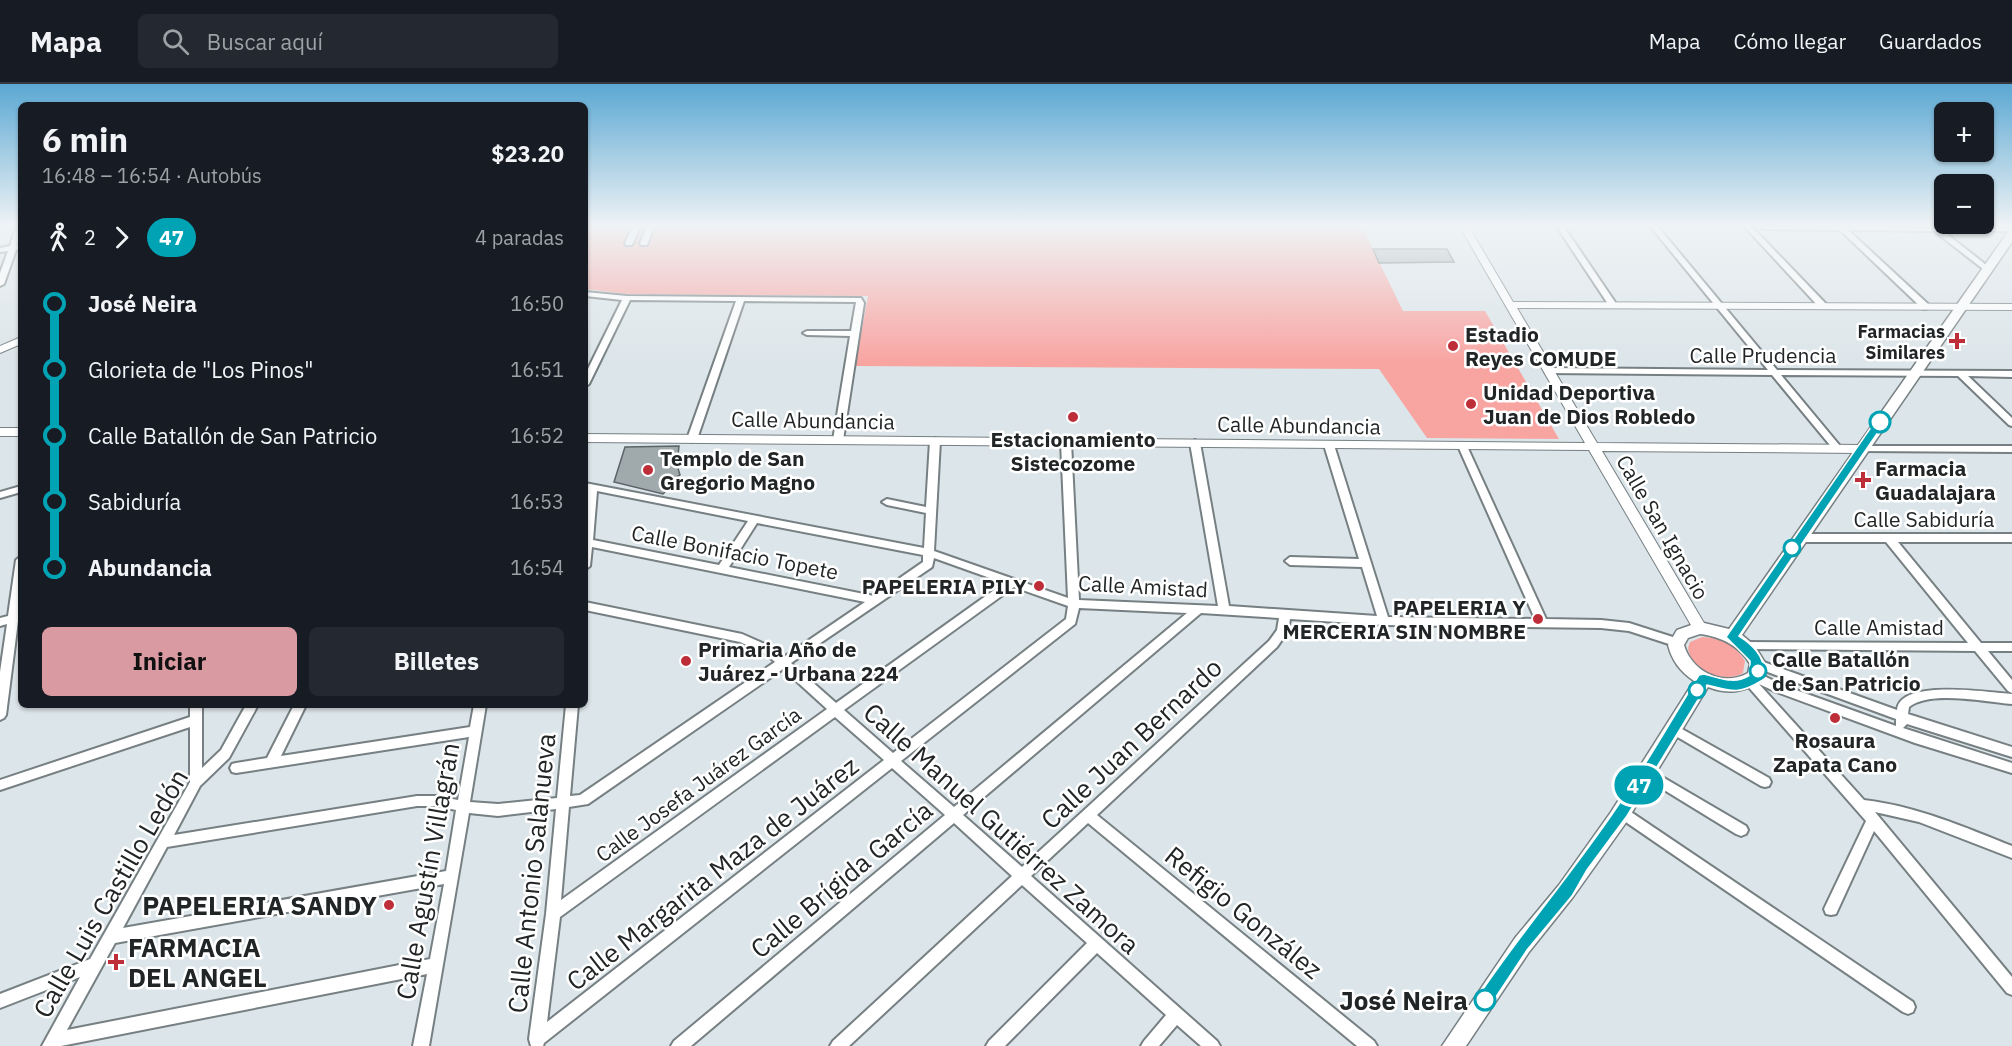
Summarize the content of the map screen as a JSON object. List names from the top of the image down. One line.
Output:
{"streets":{"street":["Calle Prudencia","Calle Abundancia","Calle Sabiduría","Calle San Ignacio","Calle Bonifacio Topete","Calle Amistad","Calle Juan Bernardo","Calle Josefa Juárez García","Calle Manuel Gutiérrez Zamora","Calle Agustín Villagrán","Calle Antonio Salanueva","Calle Margarita Maza de Juárez","Calle Brígida García","Calle Luis Castillo Ledón","Refigio González"]},"crossings":[["Calle Prudencia","Calle San Ignacio"],["Calle Abundancia","Calle San Ignacio"],["Calle Amistad","Calle Juan Bernardo"],["Calle Amistad","Calle Josefa Juárez García"],["Calle Amistad","Calle Margarita Maza de Juárez"],["Calle Amistad","Calle Brígida García"],["Calle Juan Bernardo","Calle Manuel Gutiérrez Zamora"],["Calle Juan Bernardo","Refigio González"],["Calle Josefa Juárez García","Calle Manuel Gutiérrez Zamora"],["Calle Josefa Juárez García","Calle Antonio Salanueva"],["Calle Manuel Gutiérrez Zamora","Calle Margarita Maza de Juárez"],["Calle Manuel Gutiérrez Zamora","Calle Brígida García"],["Calle Antonio Salanueva","Calle Margarita Maza de Juárez"]],"places":{"health":["Farmacias Similares","Farmacia Guadalajara","FARMACIA DEL ANGEL"],"other":["Estadio Reyes COMUDE","Unidad Deportiva Juan de Dios Robledo","Estacionamiento Sistecozome","Templo de San Gregorio Magno","PAPELERIA PILY","PAPELERIA Y MERCERIA SIN NOMBRE","Primaria Año de Juárez - Urbana 224","Calle Batallón de San Patricio","Rosaura Zapata Cano","PAPELERIA SANDY","José Neira"]},"lines":["bus line 47"],"page":{"header":"Mapa","search":"Buscar aquí","nav":["Mapa","Cómo llegar","Guardados"],"on_map":"47","map_buttons":["+","−"],"heading":["6 min","16:48 – 16:54 · Autobús","$23.20"],"legs":["2","47","4 paradas"],"list":[{"name":"José Neira","value":"16:50"},{"name":"Glorieta de \"Los Pinos\"","value":"16:51"},{"name":"Calle Batallón de San Patricio","value":"16:52"},{"name":"Sabiduría","value":"16:53"},{"name":"Abundancia","value":"16:54"}],"buttons":["Iniciar","Billetes"]}}
